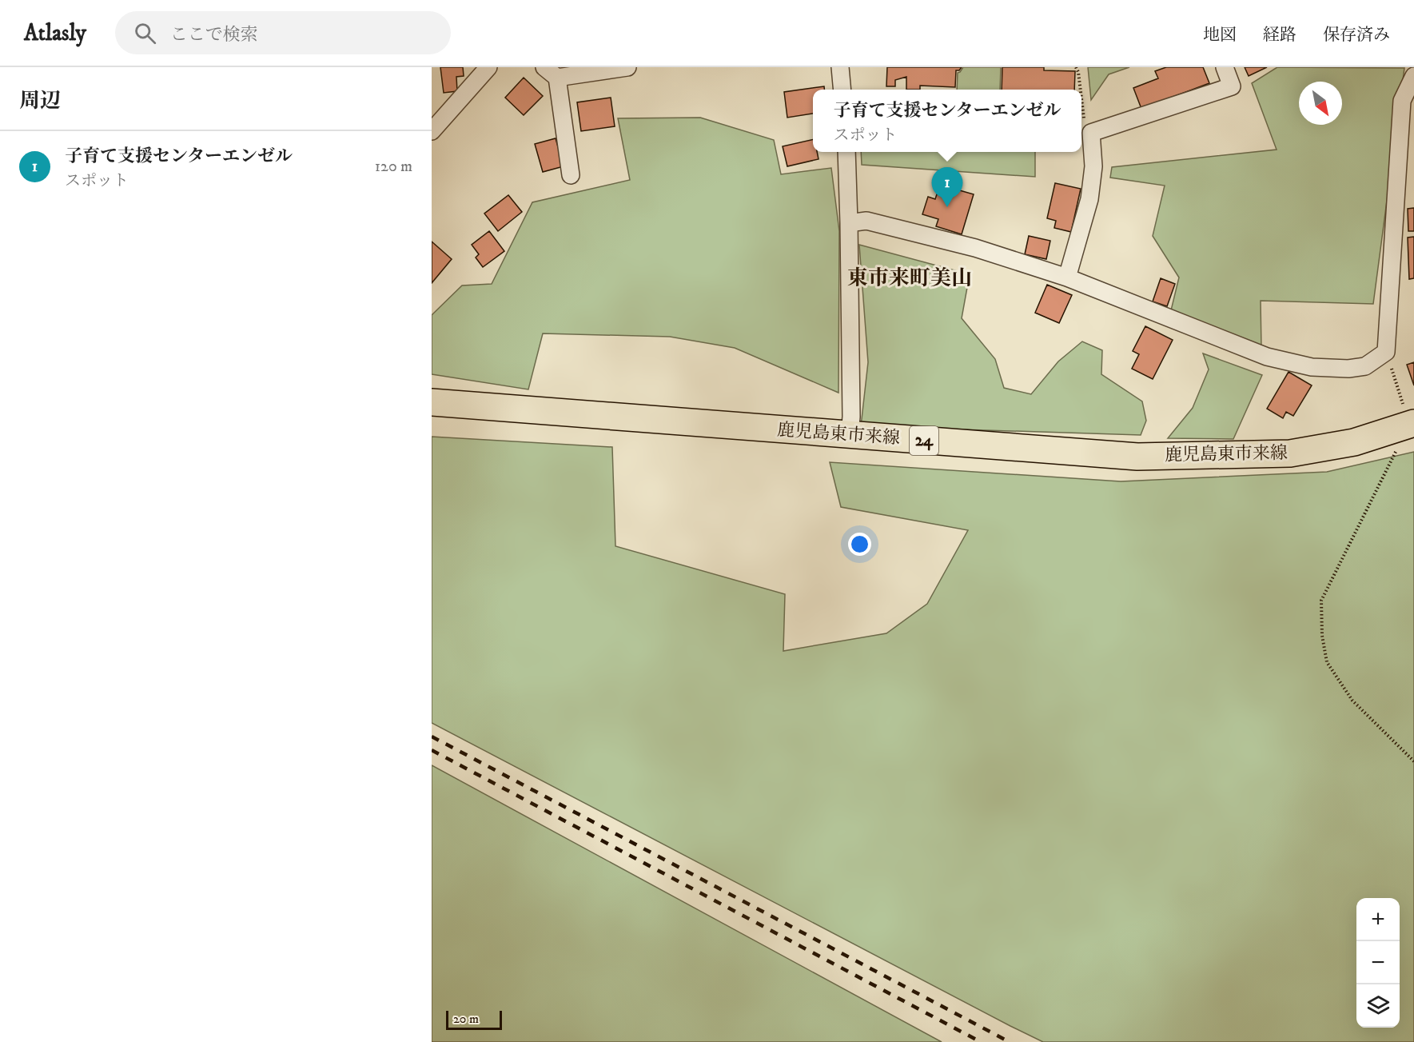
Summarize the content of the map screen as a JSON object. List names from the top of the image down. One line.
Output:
{"streets":{"main road":["鹿児島東市来線","24"]},"districts":["東市来町美山"],"scale_bar":"20 m","north":"bottom right","page":{"header":"Atlasly","search":"ここで検索","nav":["地図","経路","保存済み"],"heading":"周辺","popup":["子育て支援センターエンゼル","スポット"],"list":[{"mark":"1","name":"子育て支援センターエンゼル","note":"スポット","value":"120 m"}],"pins":"1","map_buttons":["+","−"],"scale":"20 m"}}
